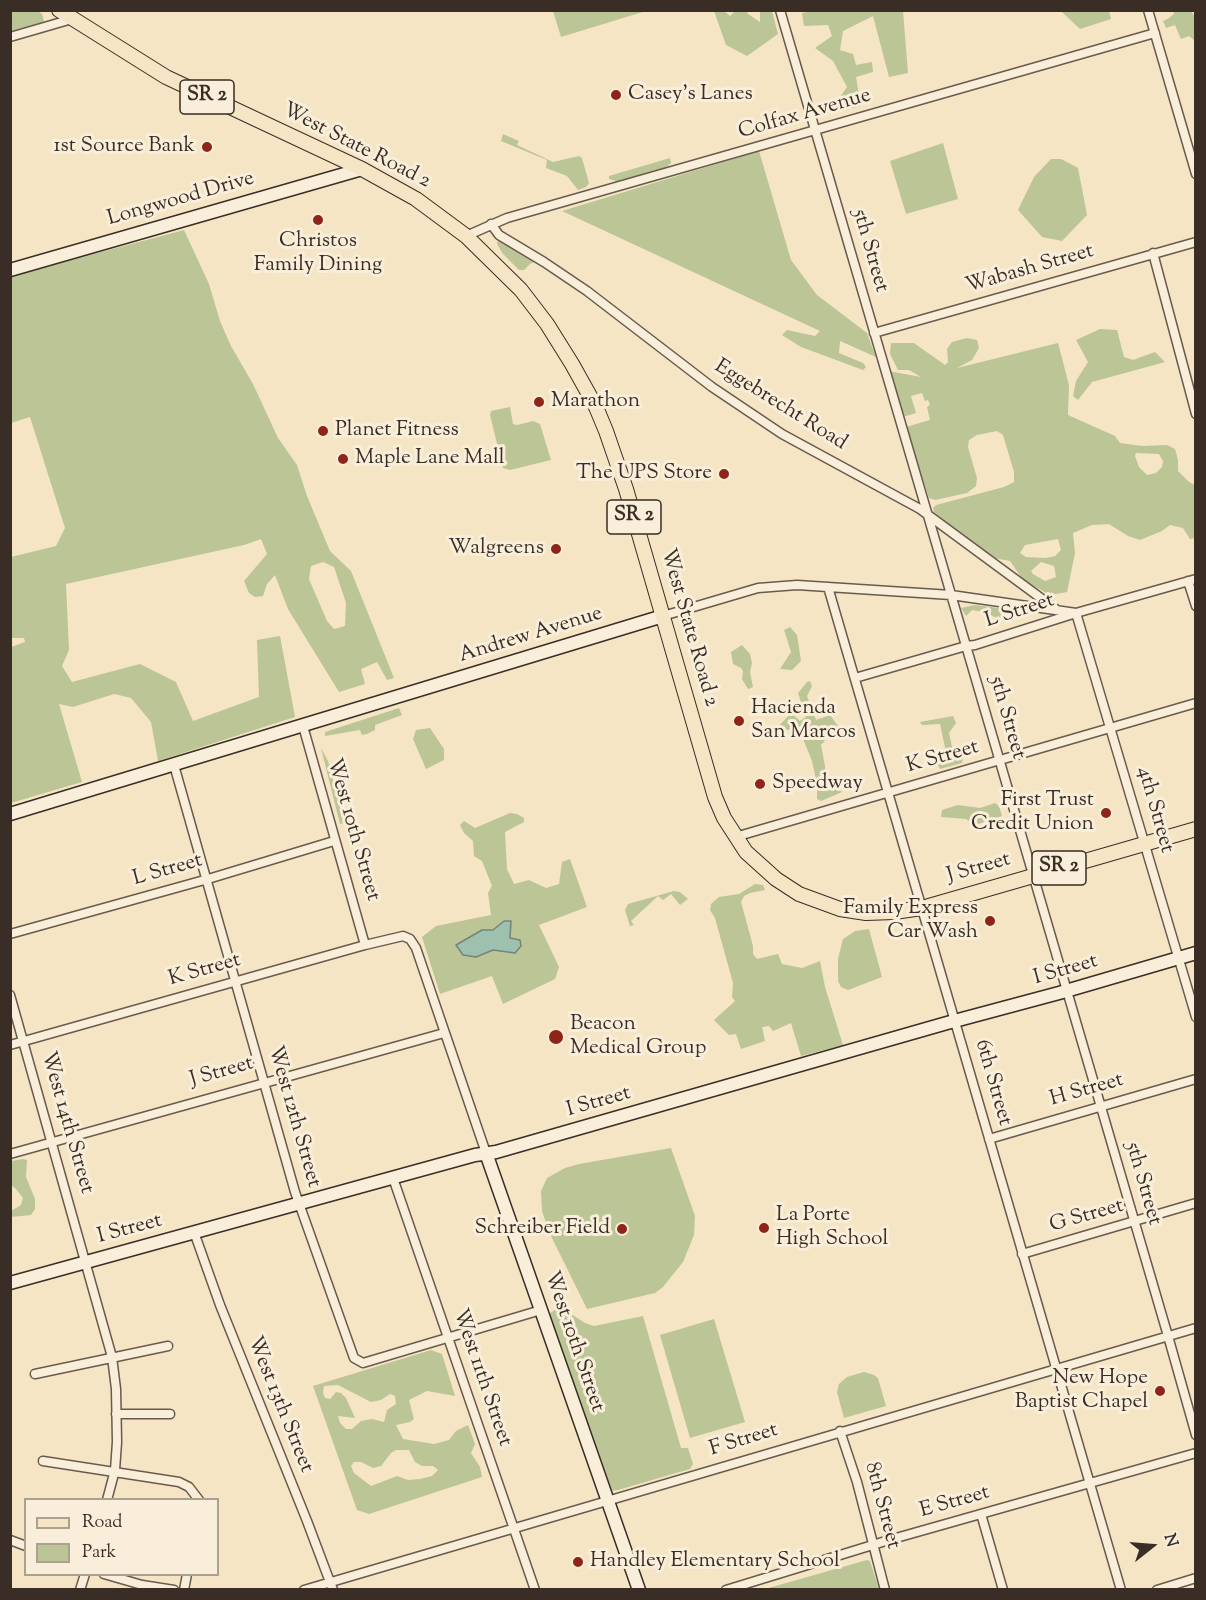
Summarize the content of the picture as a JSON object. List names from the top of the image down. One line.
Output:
{"streets":{"main road":["SR 2","West State Road 2","J Street"],"street":["Colfax Avenue","Longwood Drive","5th Street","Wabash Street","Eggebrecht Road","L Street","Andrew Avenue","K Street","4th Street","West 10th Street","I Street","6th Street","H Street","West 12th Street","West 14th Street","G Street","West 11th Street","West 13th Street","F Street","E Street","8th Street"]},"crossings":[["Colfax Avenue","West State Road 2"],["Colfax Avenue","5th Street"],["Colfax Avenue","Eggebrecht Road"],["West State Road 2","Longwood Drive"],["West State Road 2","Andrew Avenue"],["West State Road 2","K Street"],["West State Road 2","J Street"],["5th Street","Wabash Street"],["5th Street","Eggebrecht Road"],["5th Street","L Street"],["5th Street","Andrew Avenue"],["5th Street","K Street"],["5th Street","J Street"],["5th Street","I Street"],["5th Street","H Street"],["5th Street","G Street"],["5th Street","F Street"],["Eggebrecht Road","Andrew Avenue"],["L Street","Andrew Avenue"],["L Street","4th Street"],["L Street","West 10th Street"],["L Street","6th Street"],["L Street","West 12th Street"],["Andrew Avenue","4th Street"],["Andrew Avenue","West 10th Street"],["Andrew Avenue","6th Street"],["Andrew Avenue","West 12th Street"],["K Street","4th Street"],["K Street","West 10th Street"],["K Street","6th Street"],["K Street","West 12th Street"],["K Street","West 14th Street"],["4th Street","J Street"],["4th Street","I Street"],["West 10th Street","J Street"],["West 10th Street","I Street"],["West 10th Street","F Street"],["J Street","6th Street"],["J Street","West 12th Street"],["J Street","West 14th Street"],["I Street","6th Street"],["I Street","West 12th Street"],["I Street","West 14th Street"],["I Street","West 11th Street"],["I Street","West 13th Street"],["6th Street","H Street"],["6th Street","G Street"],["6th Street","F Street"],["6th Street","E Street"],["West 12th Street","West 11th Street"],["West 11th Street","F Street"],["West 13th Street","F Street"],["F Street","8th Street"],["E Street","8th Street"]],"places":["Casey’s Lanes","1st Source Bank","Christos Family Dining","Marathon","Planet Fitness","Maple Lane Mall","The UPS Store","Walgreens","Hacienda San Marcos","Speedway","First Trust Credit Union","Family Express Car Wash","Beacon Medical Group","La Porte High School","Schreiber Field","New Hope Baptist Chapel","Handley Elementary School"],"legend":["Road","Park"],"north":"right"}
